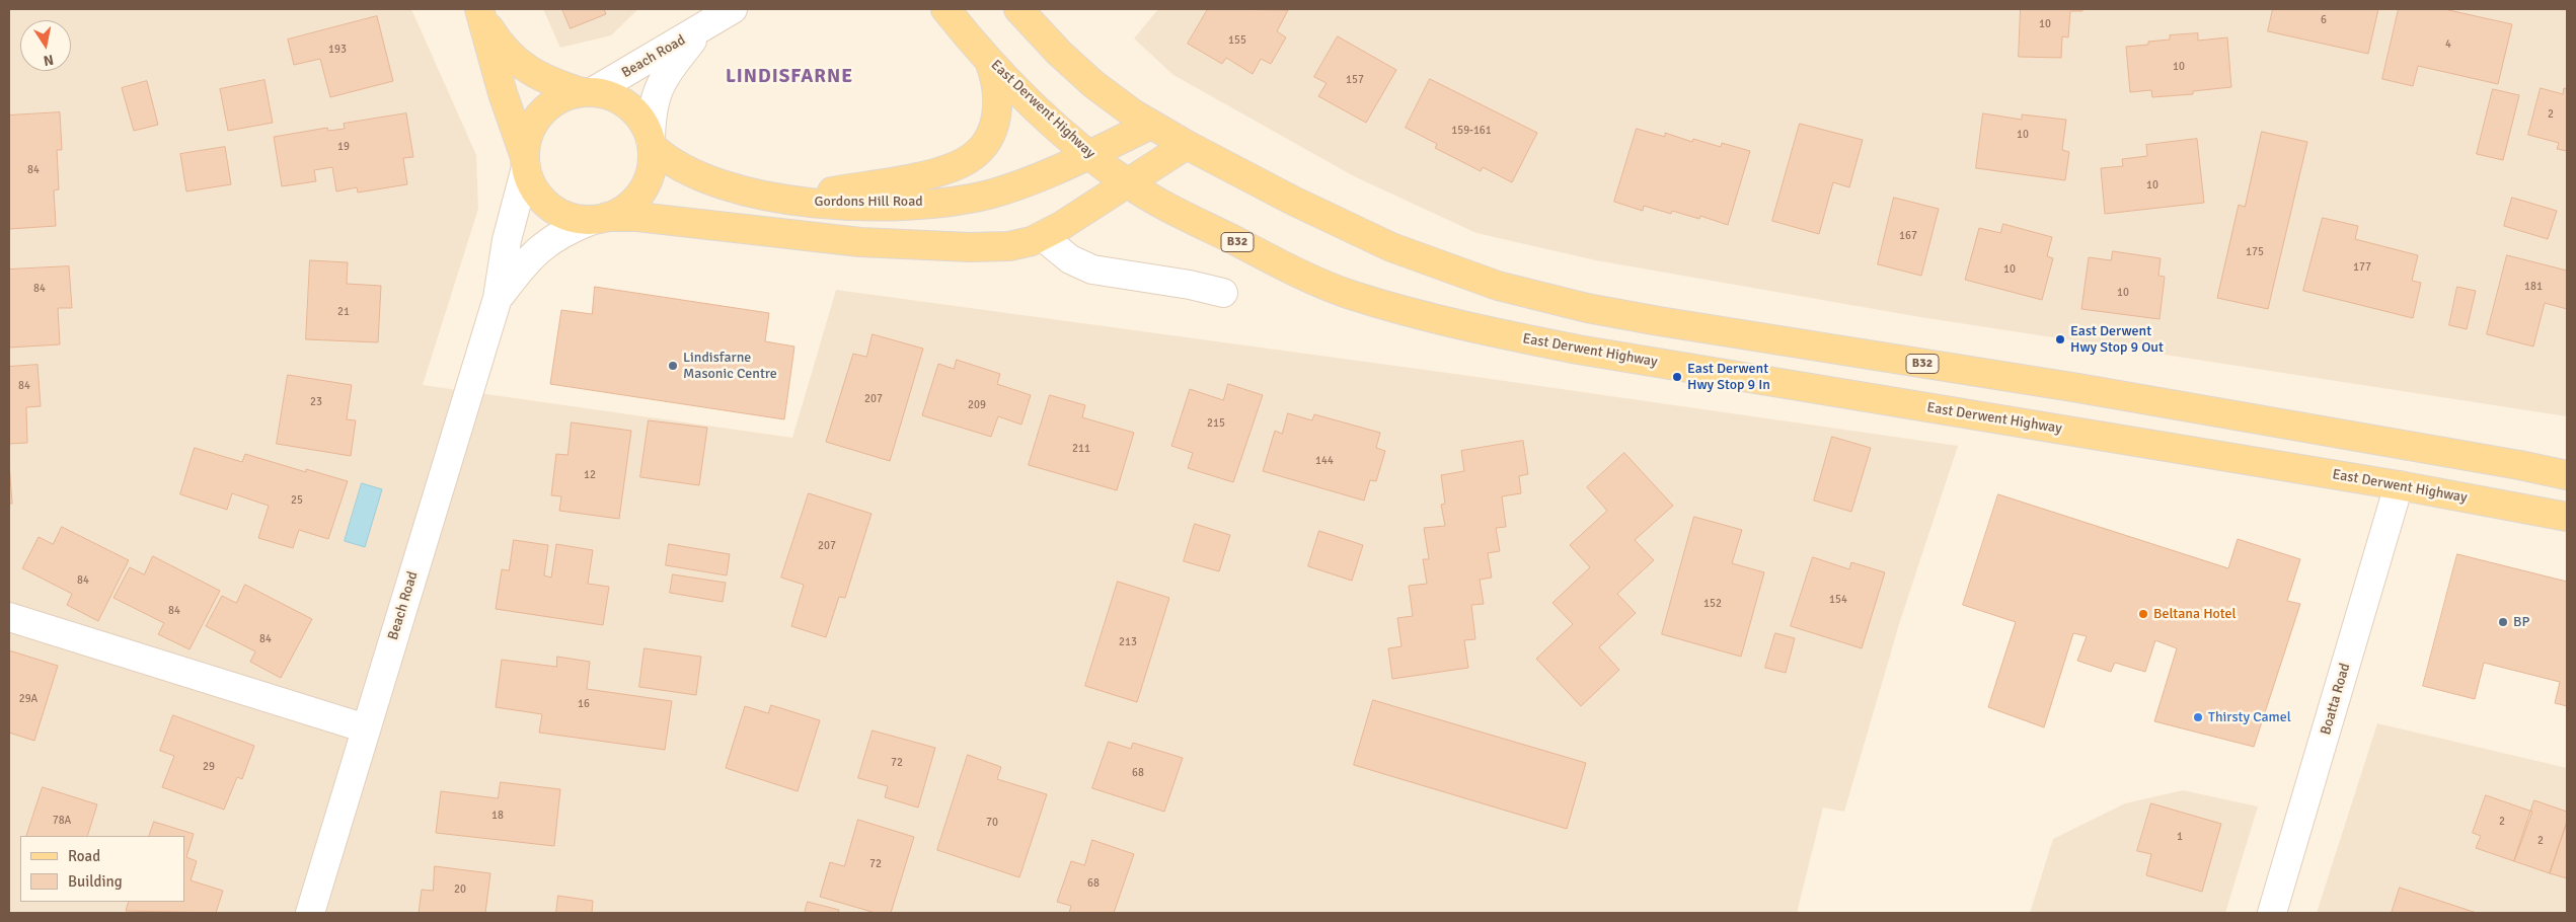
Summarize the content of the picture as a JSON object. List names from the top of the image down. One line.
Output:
{"streets":{"main road":["East Derwent Highway","Gordons Hill Road","B32"],"street":["Beach Road","Boatta Road"]},"crossings":[["Beach Road","Gordons Hill Road"],["East Derwent Highway","Gordons Hill Road"],["East Derwent Highway","Boatta Road"],["Gordons Hill Road","B32"]],"districts":["LINDISFARNE"],"places":["East Derwent Hwy Stop 9 Out","Lindisfarne Masonic Centre","East Derwent Hwy Stop 9 In","Beltana Hotel","BP","Thirsty Camel"],"house_numbers":["6","10","155","4","193","10","157","2","159-161","10","19","84","10","167","175","177","10","181","84","10","21","84","207","23","209","215","211","144","12","25","207","84","154","152","84","84","213","29A","16","72","29","68","18","78A","2","70","1","2","72","68","20"],"legend":["Road","Building"],"north":"bottom"}
